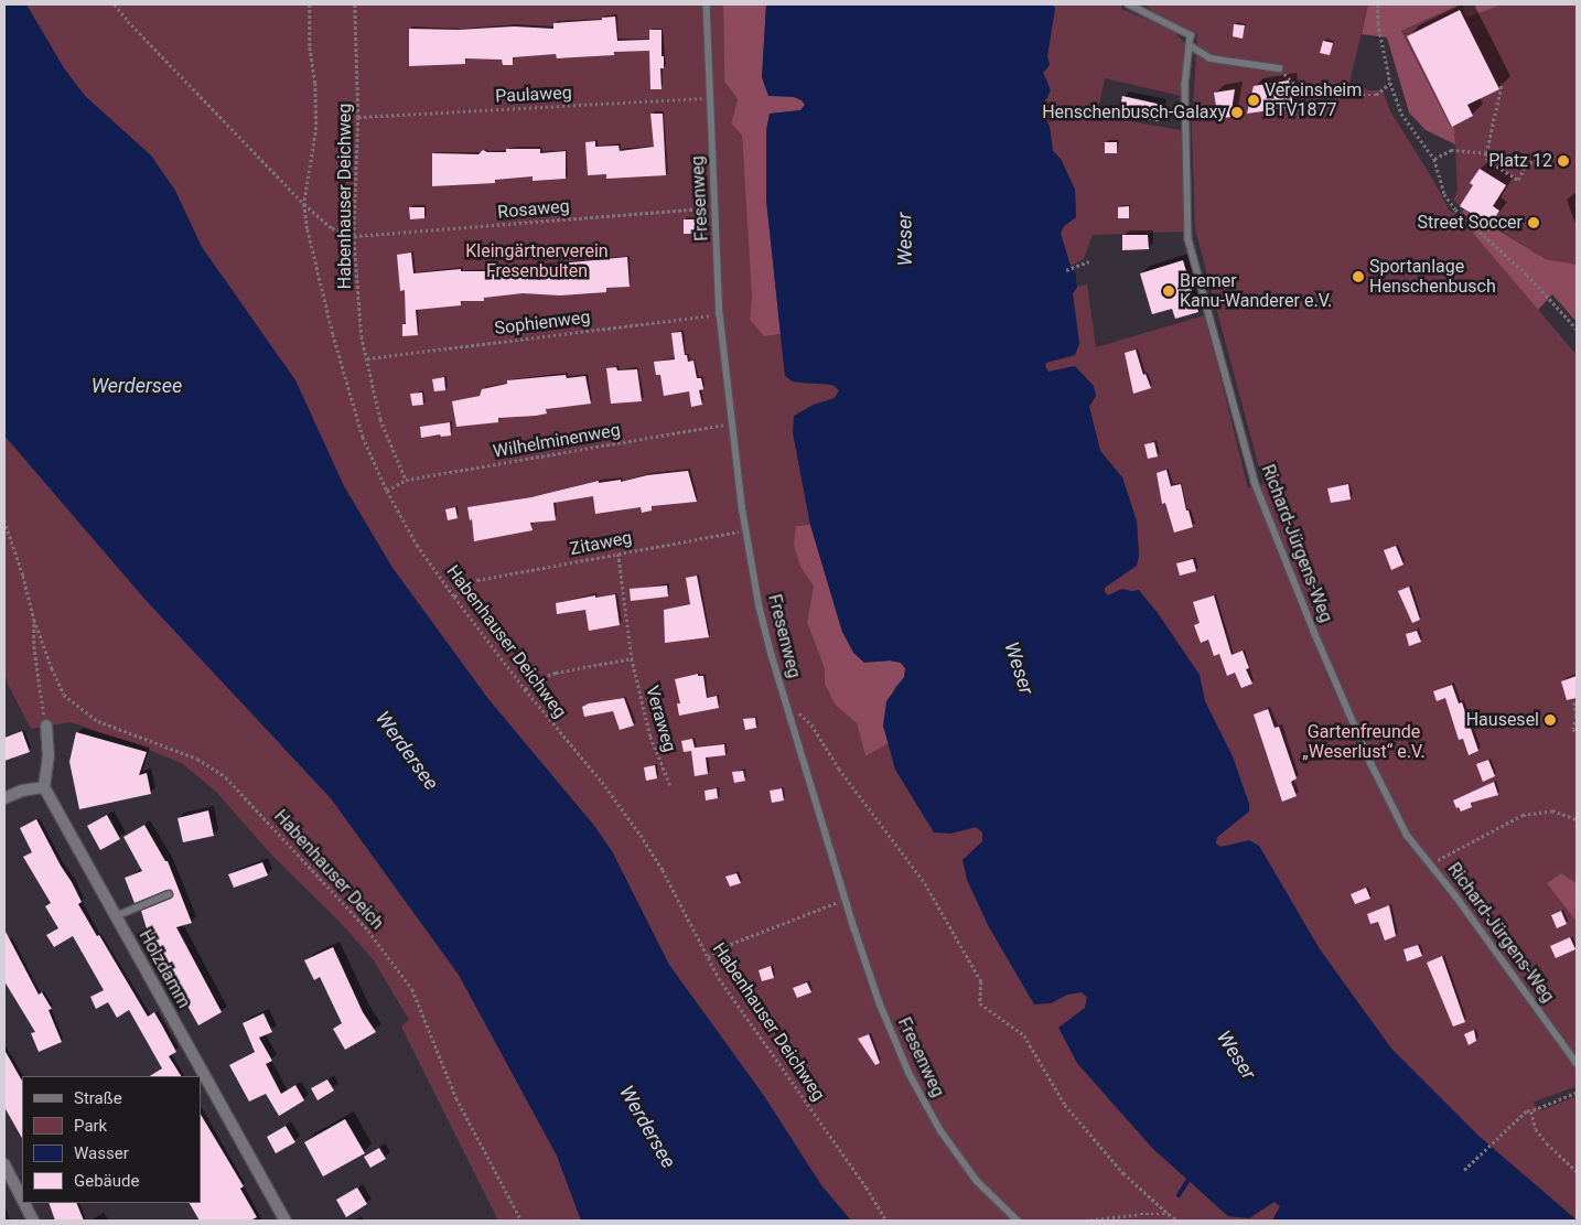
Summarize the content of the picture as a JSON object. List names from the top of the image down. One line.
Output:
{"streets":{"street":["Holzdamm"],"lane":["Fresenweg","Richard-Jürgens-Weg"],"path":["Paulaweg","Habenhauser Deichweg","Rosaweg","Sophienweg","Wilhelminenweg","Zitaweg","Veraweg","Habenhauser Deich"]},"crossings":[["Paulaweg","Habenhauser Deichweg"],["Paulaweg","Fresenweg"],["Habenhauser Deichweg","Fresenweg"],["Habenhauser Deichweg","Rosaweg"],["Habenhauser Deichweg","Sophienweg"],["Habenhauser Deichweg","Wilhelminenweg"],["Habenhauser Deichweg","Zitaweg"],["Fresenweg","Rosaweg"],["Fresenweg","Sophienweg"],["Fresenweg","Wilhelminenweg"],["Fresenweg","Zitaweg"],["Zitaweg","Veraweg"]],"water":["Weser","Werdersee"],"parks":["Kleingärtnerverein Fresenbulten","Gartenfreunde „Weserlust“ e.V."],"places":["Vereinsheim BTV1877","Henschenbusch-Galaxy","Platz 12","Street Soccer","Sportanlage Henschenbusch","Bremer Kanu-Wanderer e.V.","Hausesel"],"legend":["Straße","Park","Wasser","Gebäude"]}
